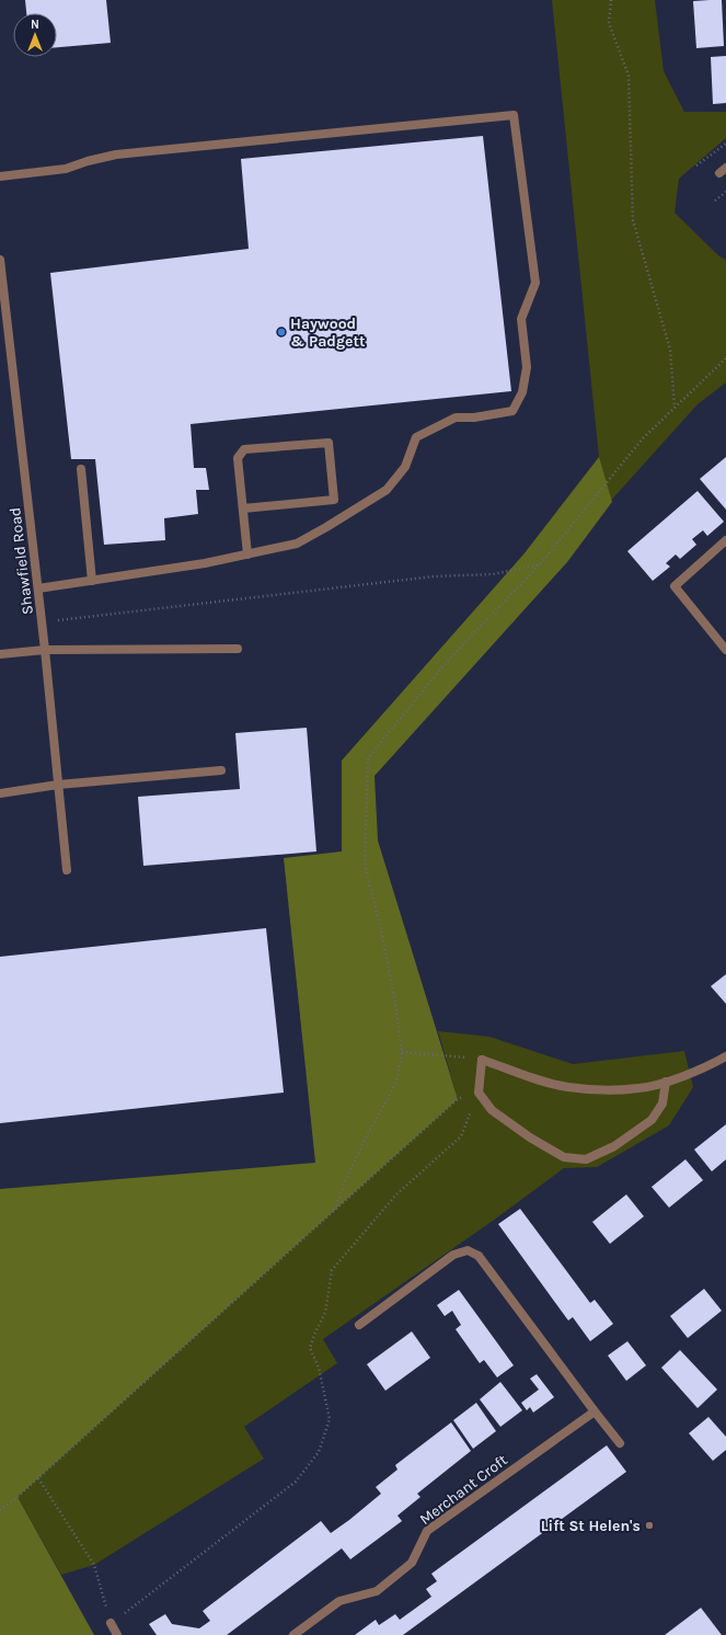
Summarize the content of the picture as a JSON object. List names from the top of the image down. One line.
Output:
{"streets":{"street":["Shawfield Road","Merchant Croft"]},"places":["Haywood & Padgett","Lift St Helen's"],"north":"top"}
